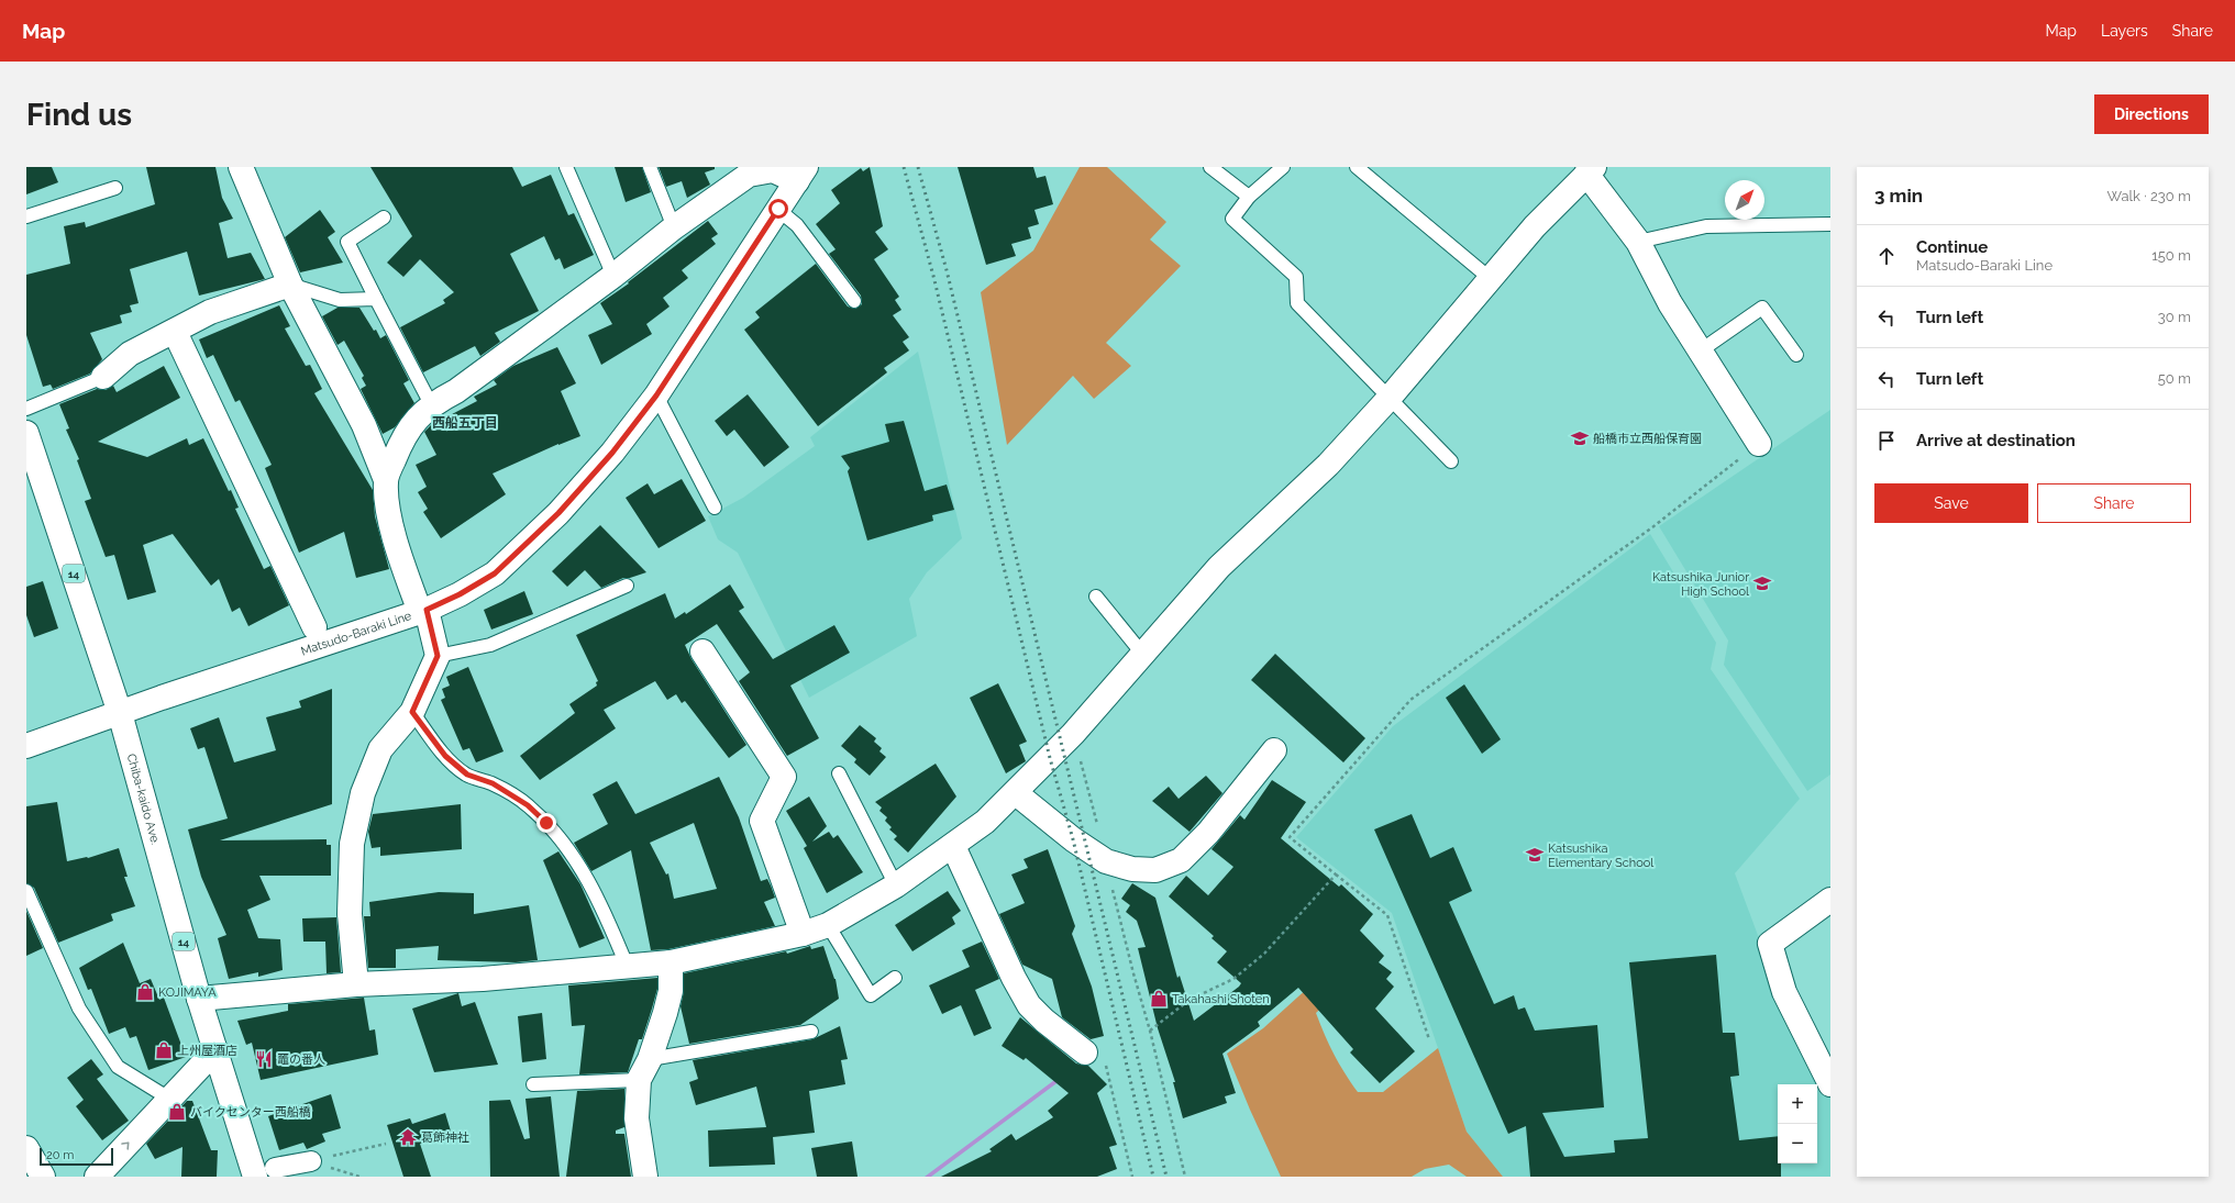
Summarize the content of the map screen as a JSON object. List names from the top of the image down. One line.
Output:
{"streets":{"main road":["14","Matsudo-Baraki Line","Chiba-kaido Ave."]},"crossings":[["Matsudo-Baraki Line","Chiba-kaido Ave."]],"districts":["西船五丁目"],"places":{"school or university":["船橋市立西船保育園","Katsushika Junior High School","Katsushika Elementary School"],"shop":["KOJIMAYA","Takahashi Shoten","上州屋酒店","バイクセンター西船橋"],"restaurant":["竈の番人"],"temple":["葛飾神社"]},"scale_bar":"20 m","north":"top right","page":{"header":"Map","nav":["Map","Layers","Share"],"buttons":["Directions",["Save","Share"]],"title":"Find us","heading":["3 min","Walk · 230 m"],"list":[["Continue","Matsudo-Baraki Line","150 m"],["Turn left","30 m"],["Turn left","50 m"],"Arrive at destination"],"map_buttons":["+","−"],"scale":"20 m"}}
